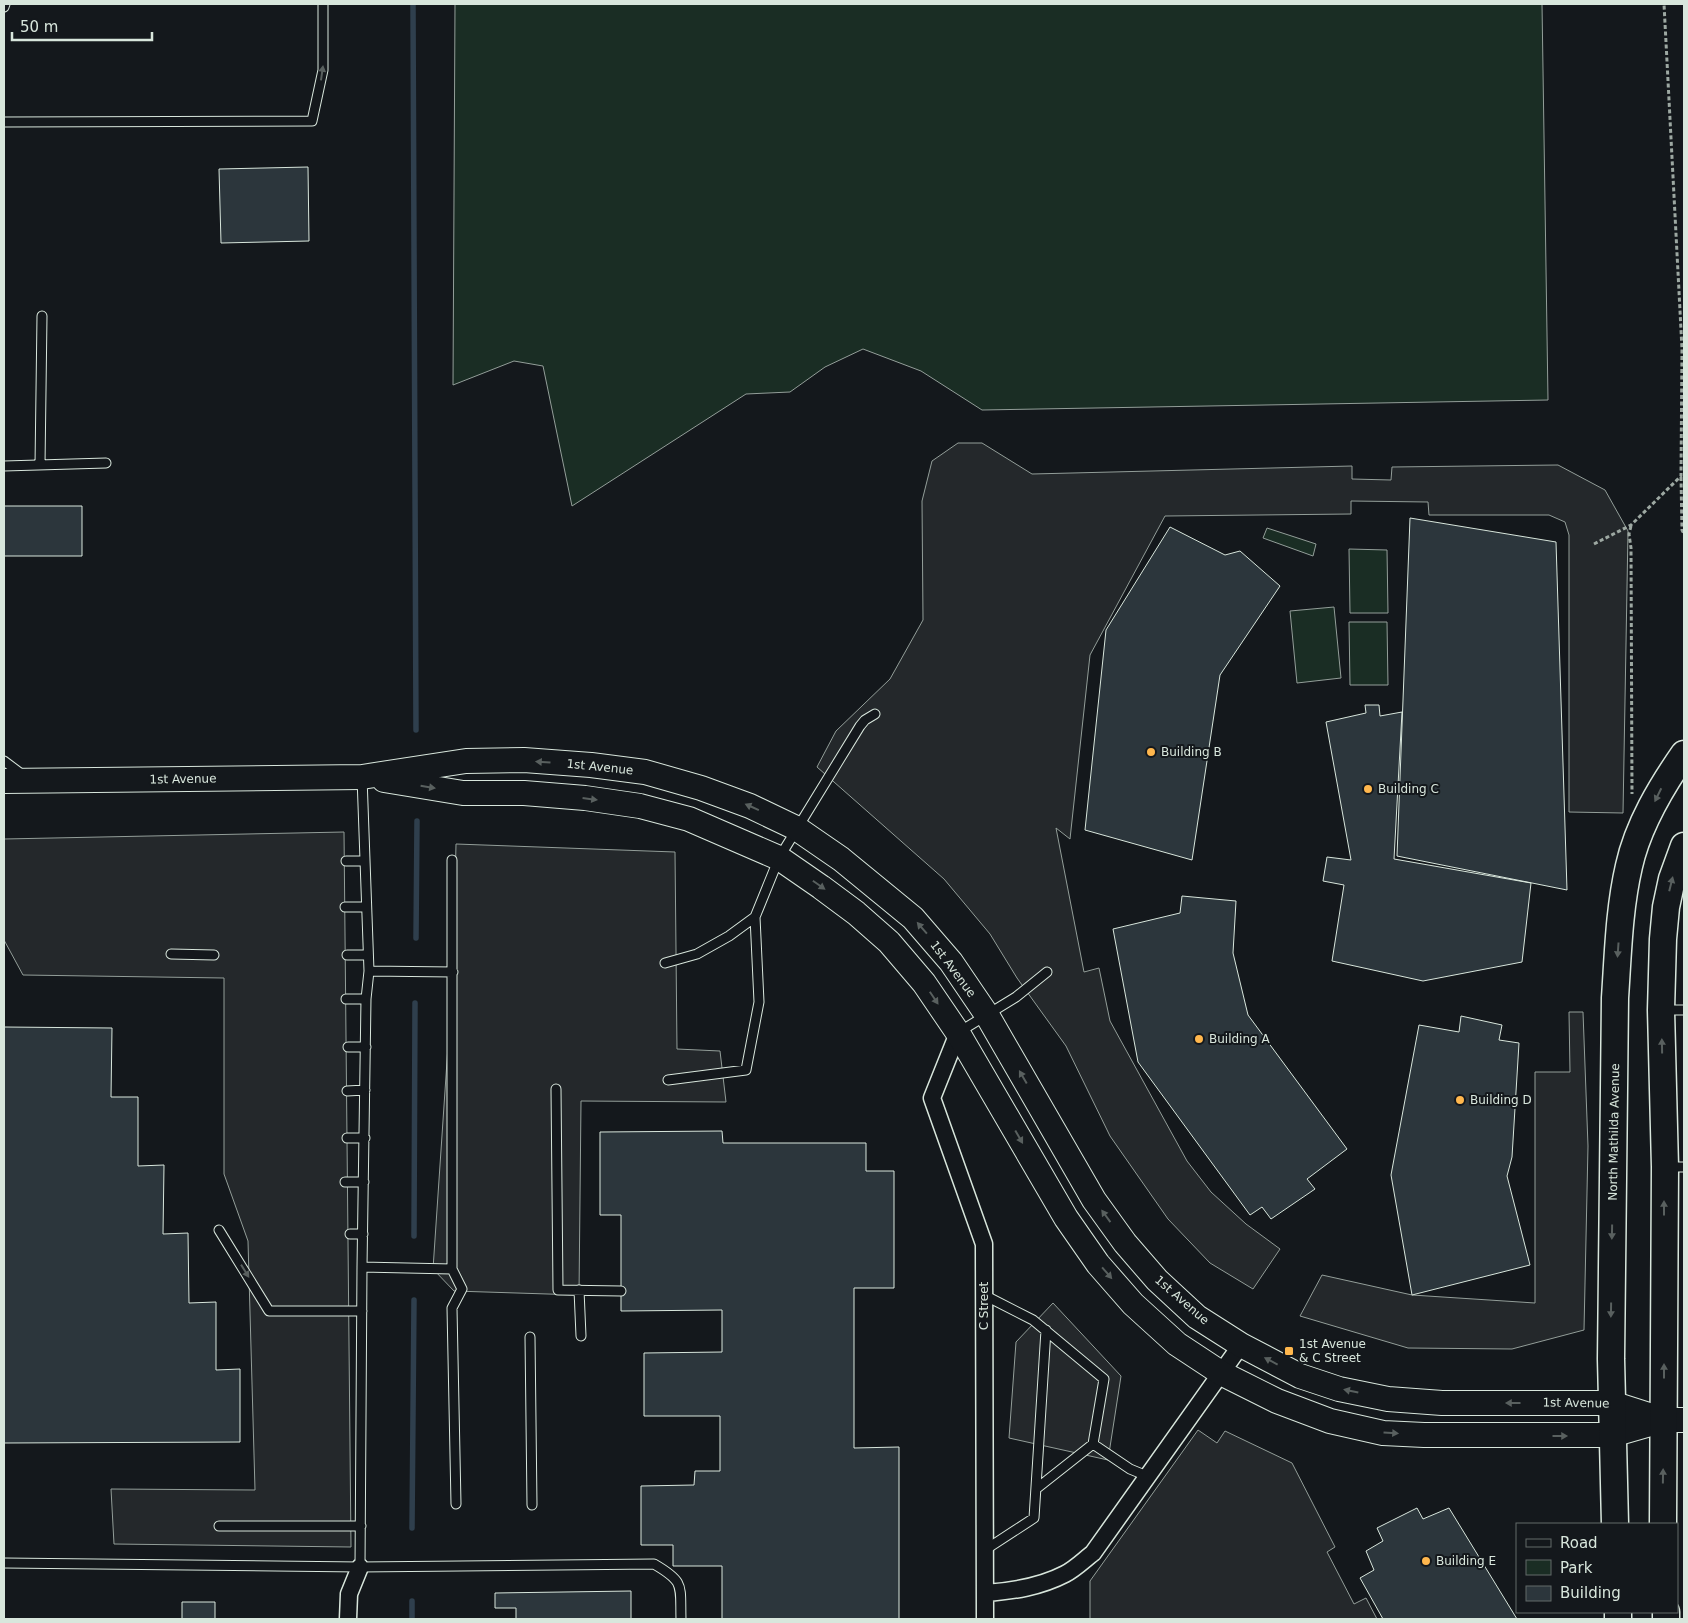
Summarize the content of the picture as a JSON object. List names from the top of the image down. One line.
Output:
{"streets":{"main road":["North Mathilda Avenue"],"street":["1st Avenue","C Street"]},"crossings":[["1st Avenue","North Mathilda Avenue"],["1st Avenue","C Street"]],"places":{"other":["Building B","Building C","Building A","Building D","Building E"],"transit":["1st Avenue & C Street"]},"legend":["Road","Park","Building"],"scale_bar":"50 m"}
